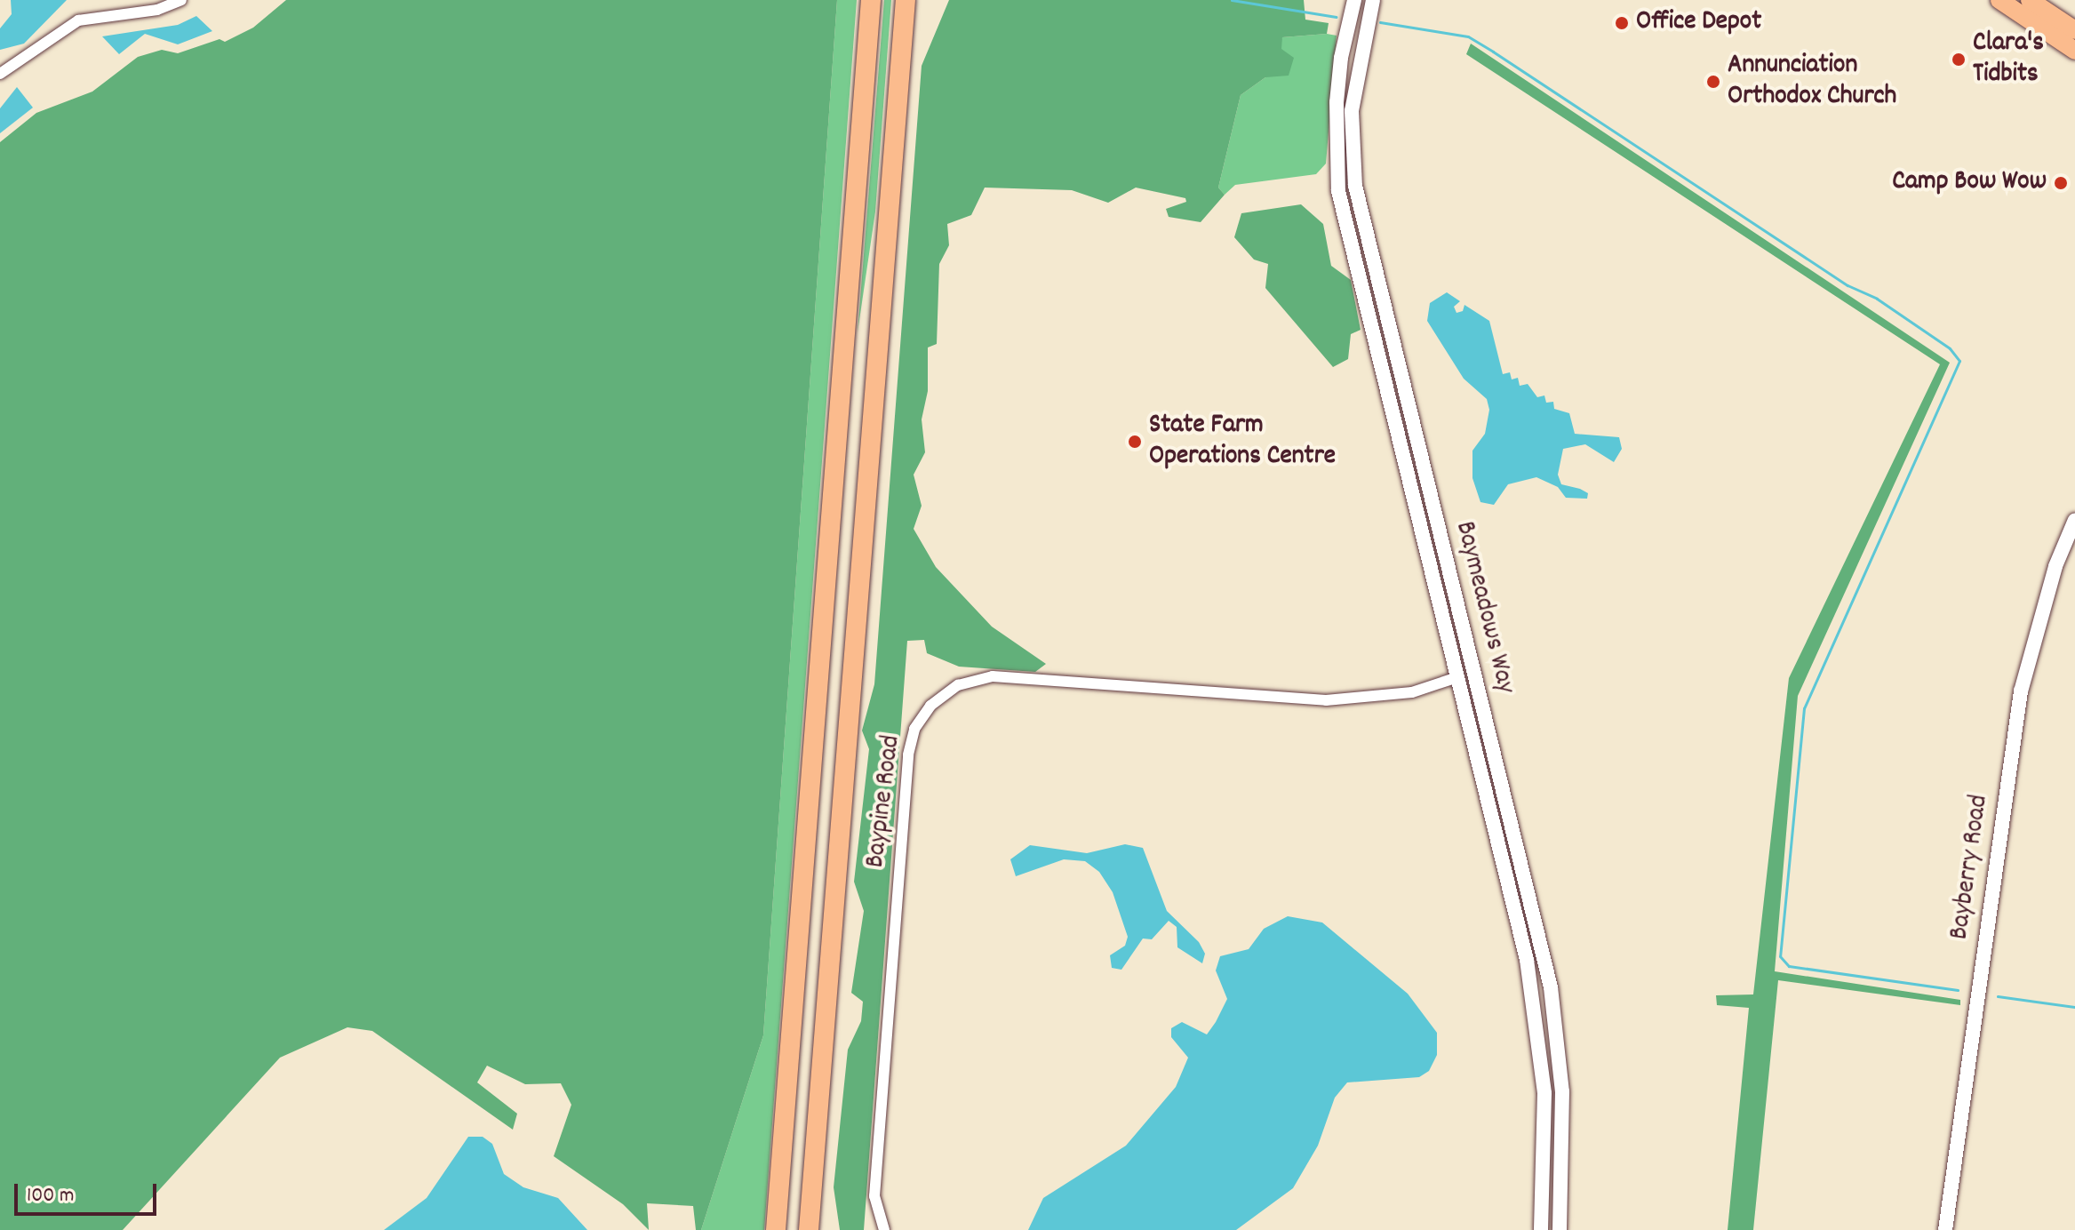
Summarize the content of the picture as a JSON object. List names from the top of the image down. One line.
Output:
{"streets":{"street":["Baymeadows Way","Baypine Road","Bayberry Road"]},"crossings":[["Baymeadows Way","Baypine Road"]],"places":["Office Depot","Clara's Tidbits","Annunciation Orthodox Church","Camp Bow Wow","State Farm Operations Centre"],"scale_bar":"100 m"}
